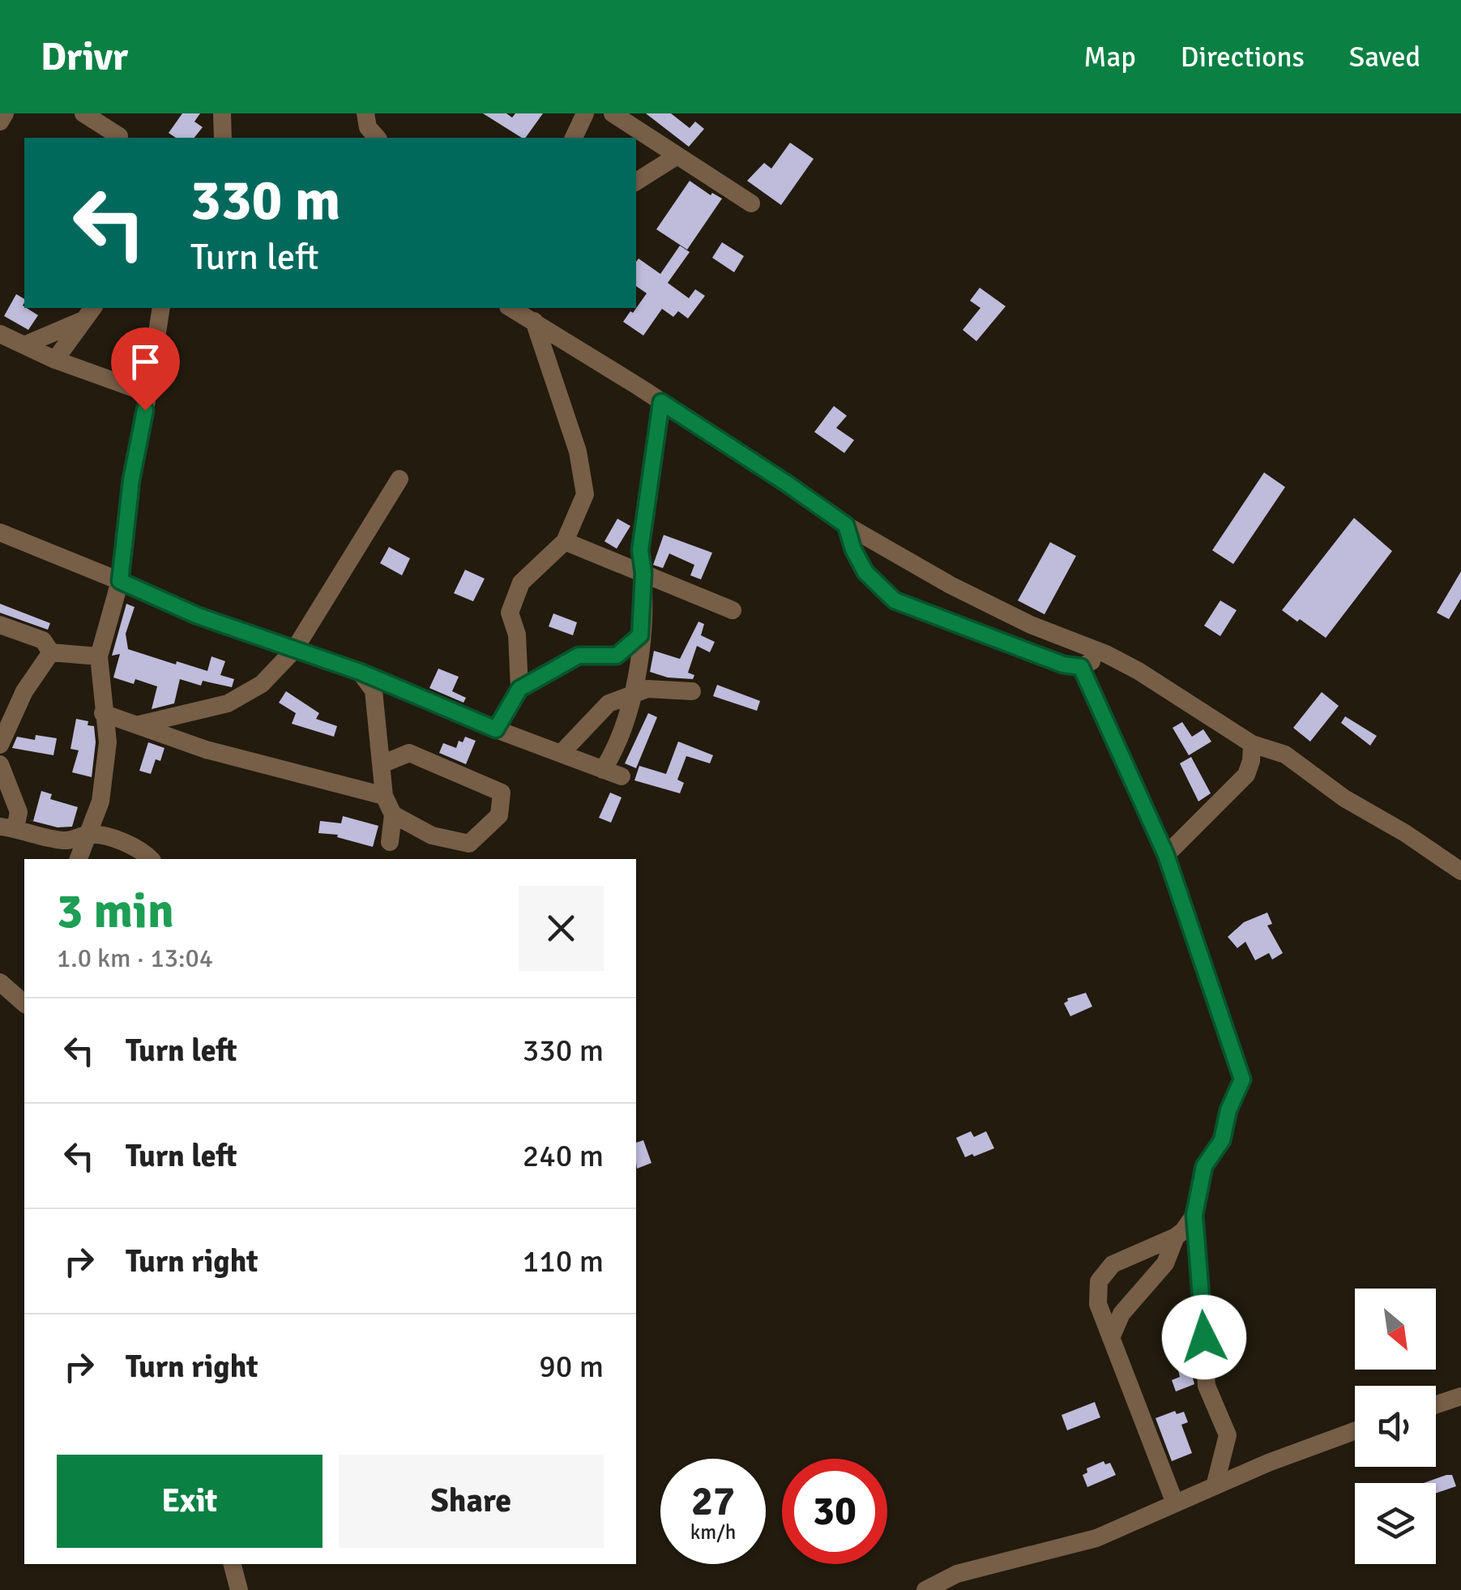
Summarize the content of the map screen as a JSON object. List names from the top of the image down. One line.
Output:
{"north":"bottom right","page":{"header":"Drivr","nav":["Map","Directions","Saved"],"turn":["330 m","Turn left"],"heading":["3 min","1.0 km · 13:04"],"list":[{"name":"Turn left","value":"330 m"},{"name":"Turn left","value":"240 m"},{"name":"Turn right","value":"110 m"},{"name":"Turn right","value":"90 m"}],"buttons":["Exit","Share"],"speed":"27 km/h","limit":"30"}}
